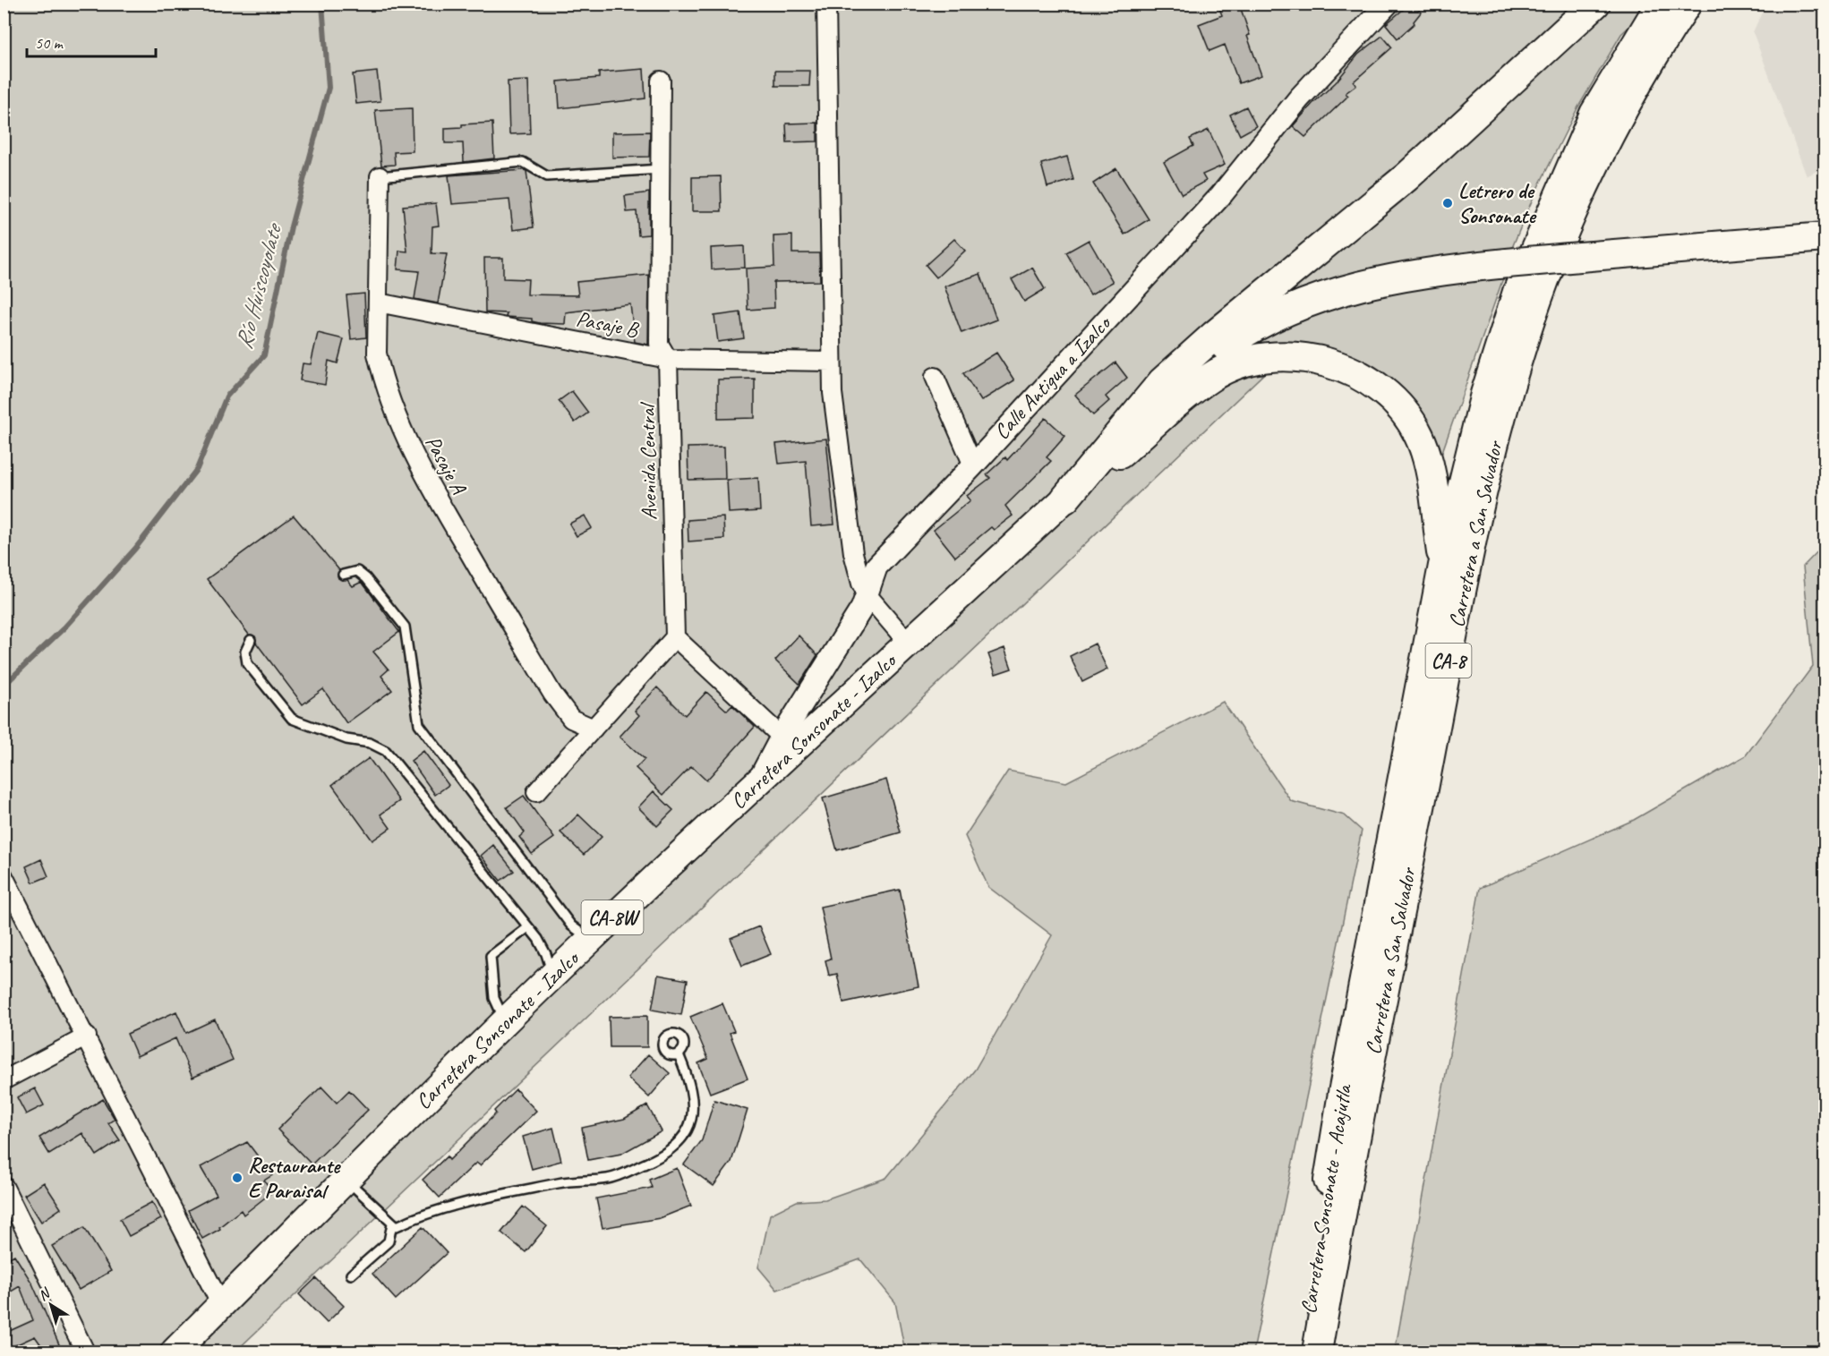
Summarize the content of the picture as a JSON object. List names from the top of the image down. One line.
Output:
{"streets":{"highway":["Carretera a San Salvador","CA-8","Carretera Sonsonate - Acajutla"],"main road":["Carretera Sonsonate - Izalco","CA-8W"],"street":["Pasaje B","Calle Antigua a Izalco","Avenida Central","Pasaje A"]},"crossings":[["Pasaje B","Avenida Central"],["Pasaje B","Pasaje A"],["Calle Antigua a Izalco","Carretera Sonsonate - Izalco"]],"water":["Río Huiscoyolate"],"places":["Letrero de Sonsonate","Restaurante E Paraisal"],"scale_bar":"50 m","north":"top left"}
